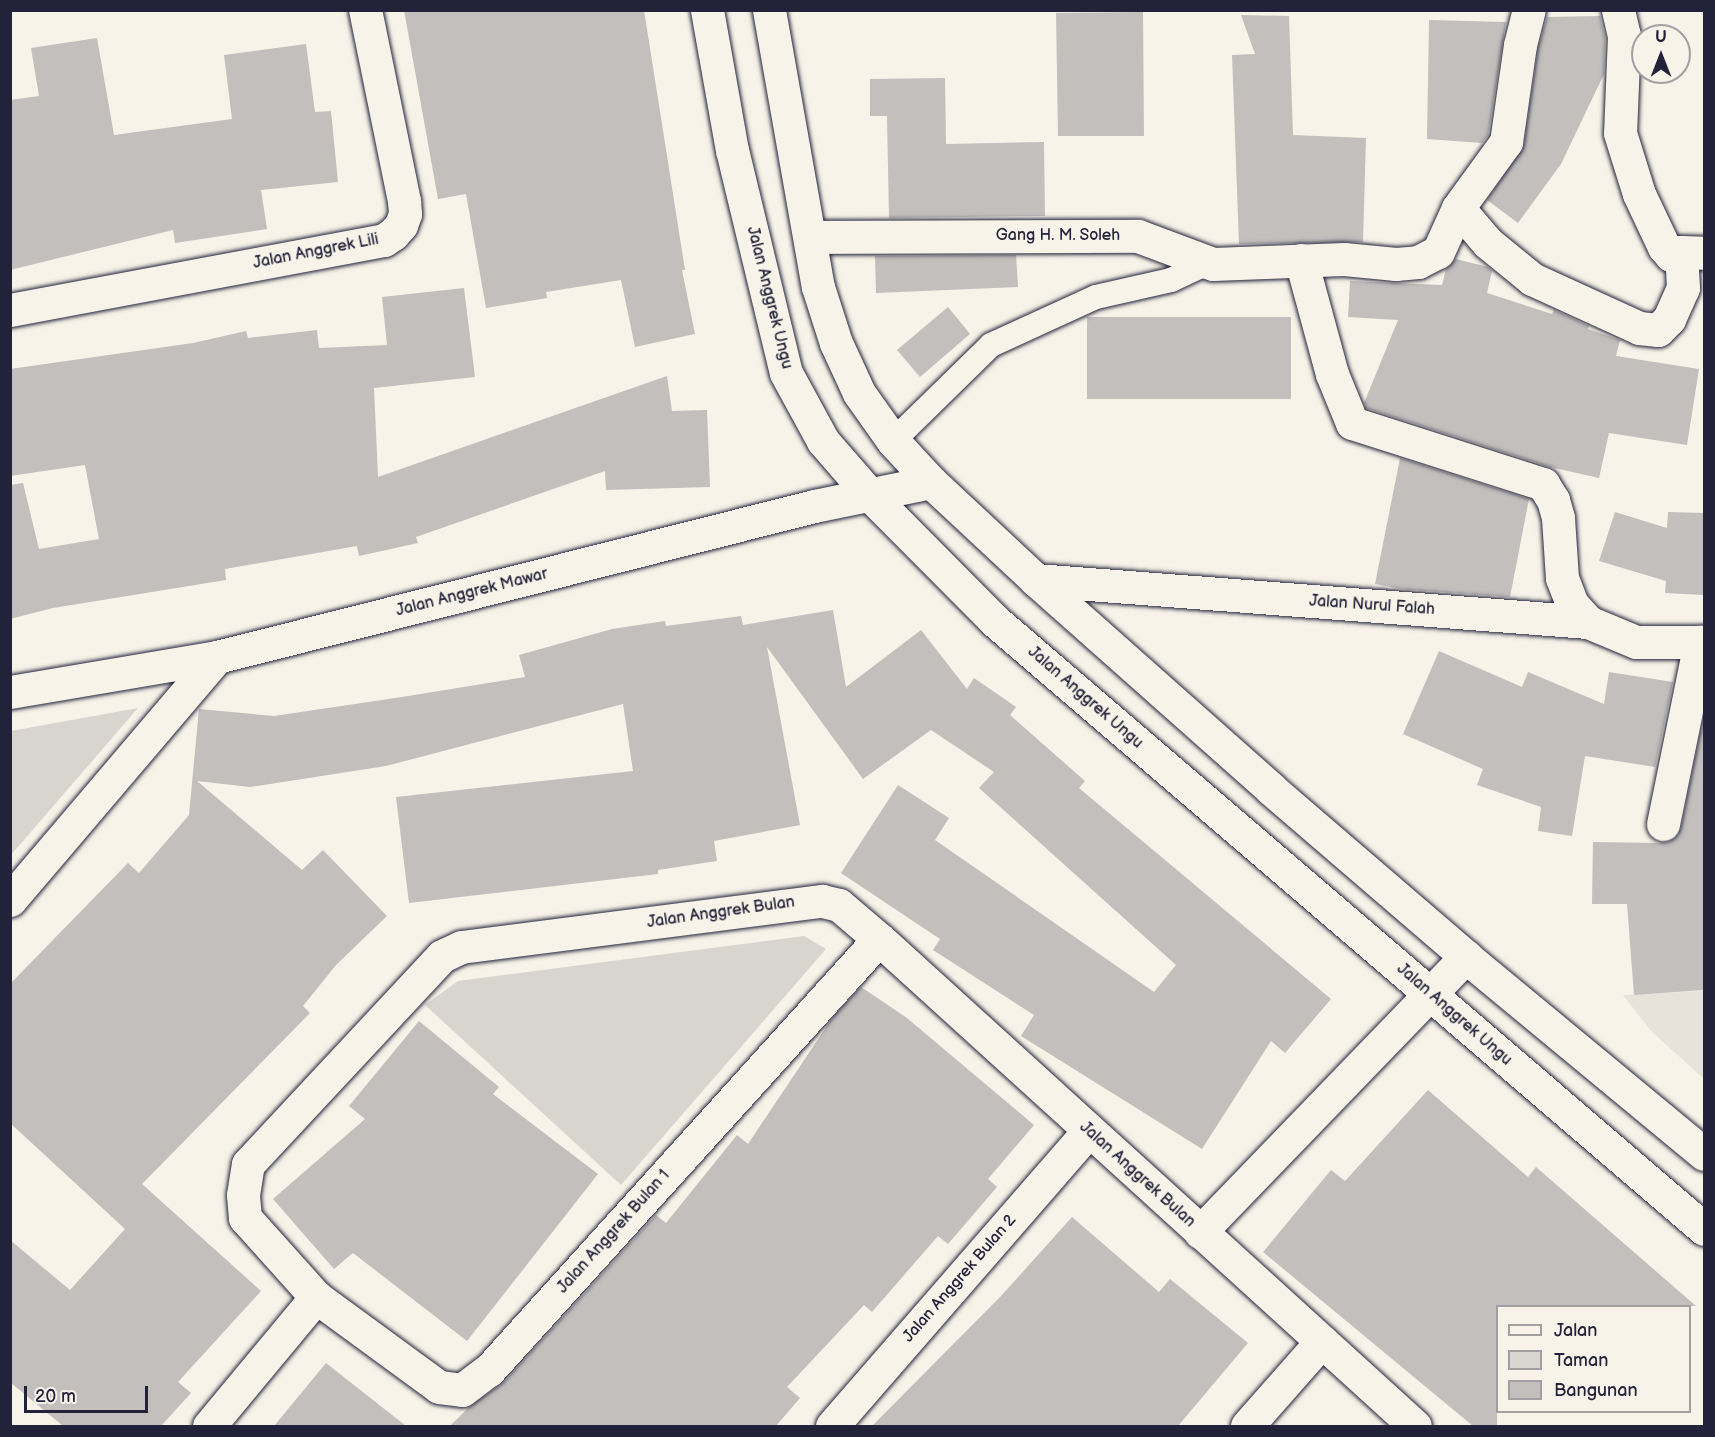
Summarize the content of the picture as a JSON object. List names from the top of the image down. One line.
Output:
{"streets":{"street":["Gang H. M. Soleh","Jalan Anggrek Lili","Jalan Anggrek Ungu","Jalan Anggrek Mawar","Jalan Nurul Falah","Jalan Anggrek Bulan","Jalan Anggrek Bulan 1","Jalan Anggrek Bulan 2"]},"crossings":[["Jalan Anggrek Ungu","Jalan Anggrek Mawar"],["Jalan Anggrek Bulan","Jalan Anggrek Bulan 1"],["Jalan Anggrek Bulan","Jalan Anggrek Bulan 2"]],"legend":["Jalan","Taman","Bangunan"],"scale_bar":"20 m","north":"top"}
